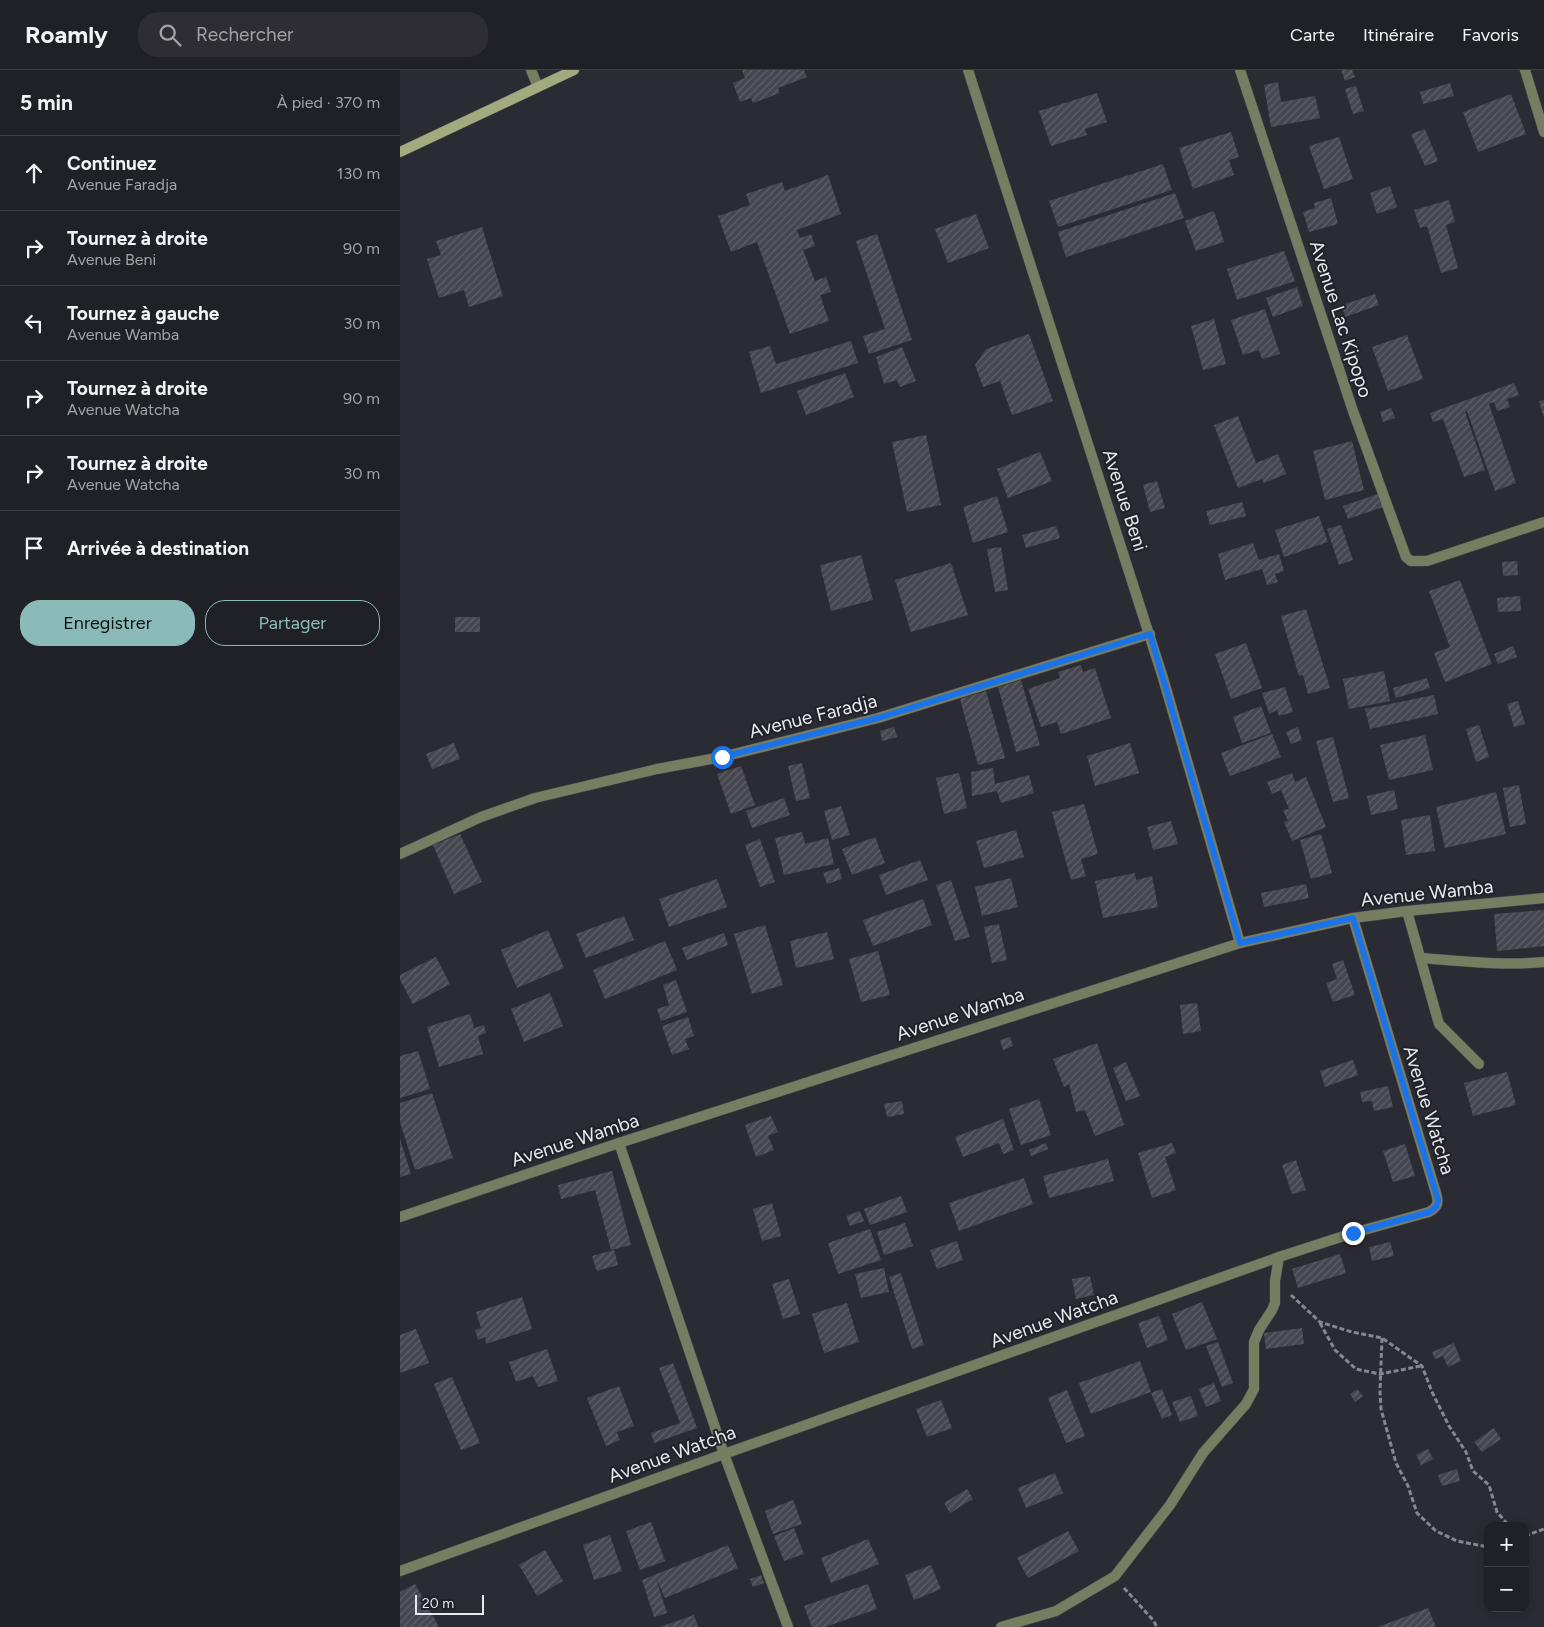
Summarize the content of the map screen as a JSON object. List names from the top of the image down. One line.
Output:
{"streets":{"street":["Avenue Lac Kipopo","Avenue Beni","Avenue Faradja","Avenue Wamba","Avenue Watcha"]},"crossings":[["Avenue Beni","Avenue Faradja"],["Avenue Beni","Avenue Wamba"],["Avenue Wamba","Avenue Watcha"]],"scale_bar":"20 m","page":{"header":"Roamly","search":"Rechercher","nav":["Carte","Itinéraire","Favoris"],"heading":["5 min","À pied · 370 m"],"list":[["Continuez","Avenue Faradja","130 m"],["Tournez à droite","Avenue Beni","90 m"],["Tournez à gauche","Avenue Wamba","30 m"],["Tournez à droite","Avenue Watcha","90 m"],["Tournez à droite","Avenue Watcha","30 m"],"Arrivée à destination"],"buttons":["Enregistrer","Partager"],"map_buttons":["+","−"],"scale":"20 m"}}
